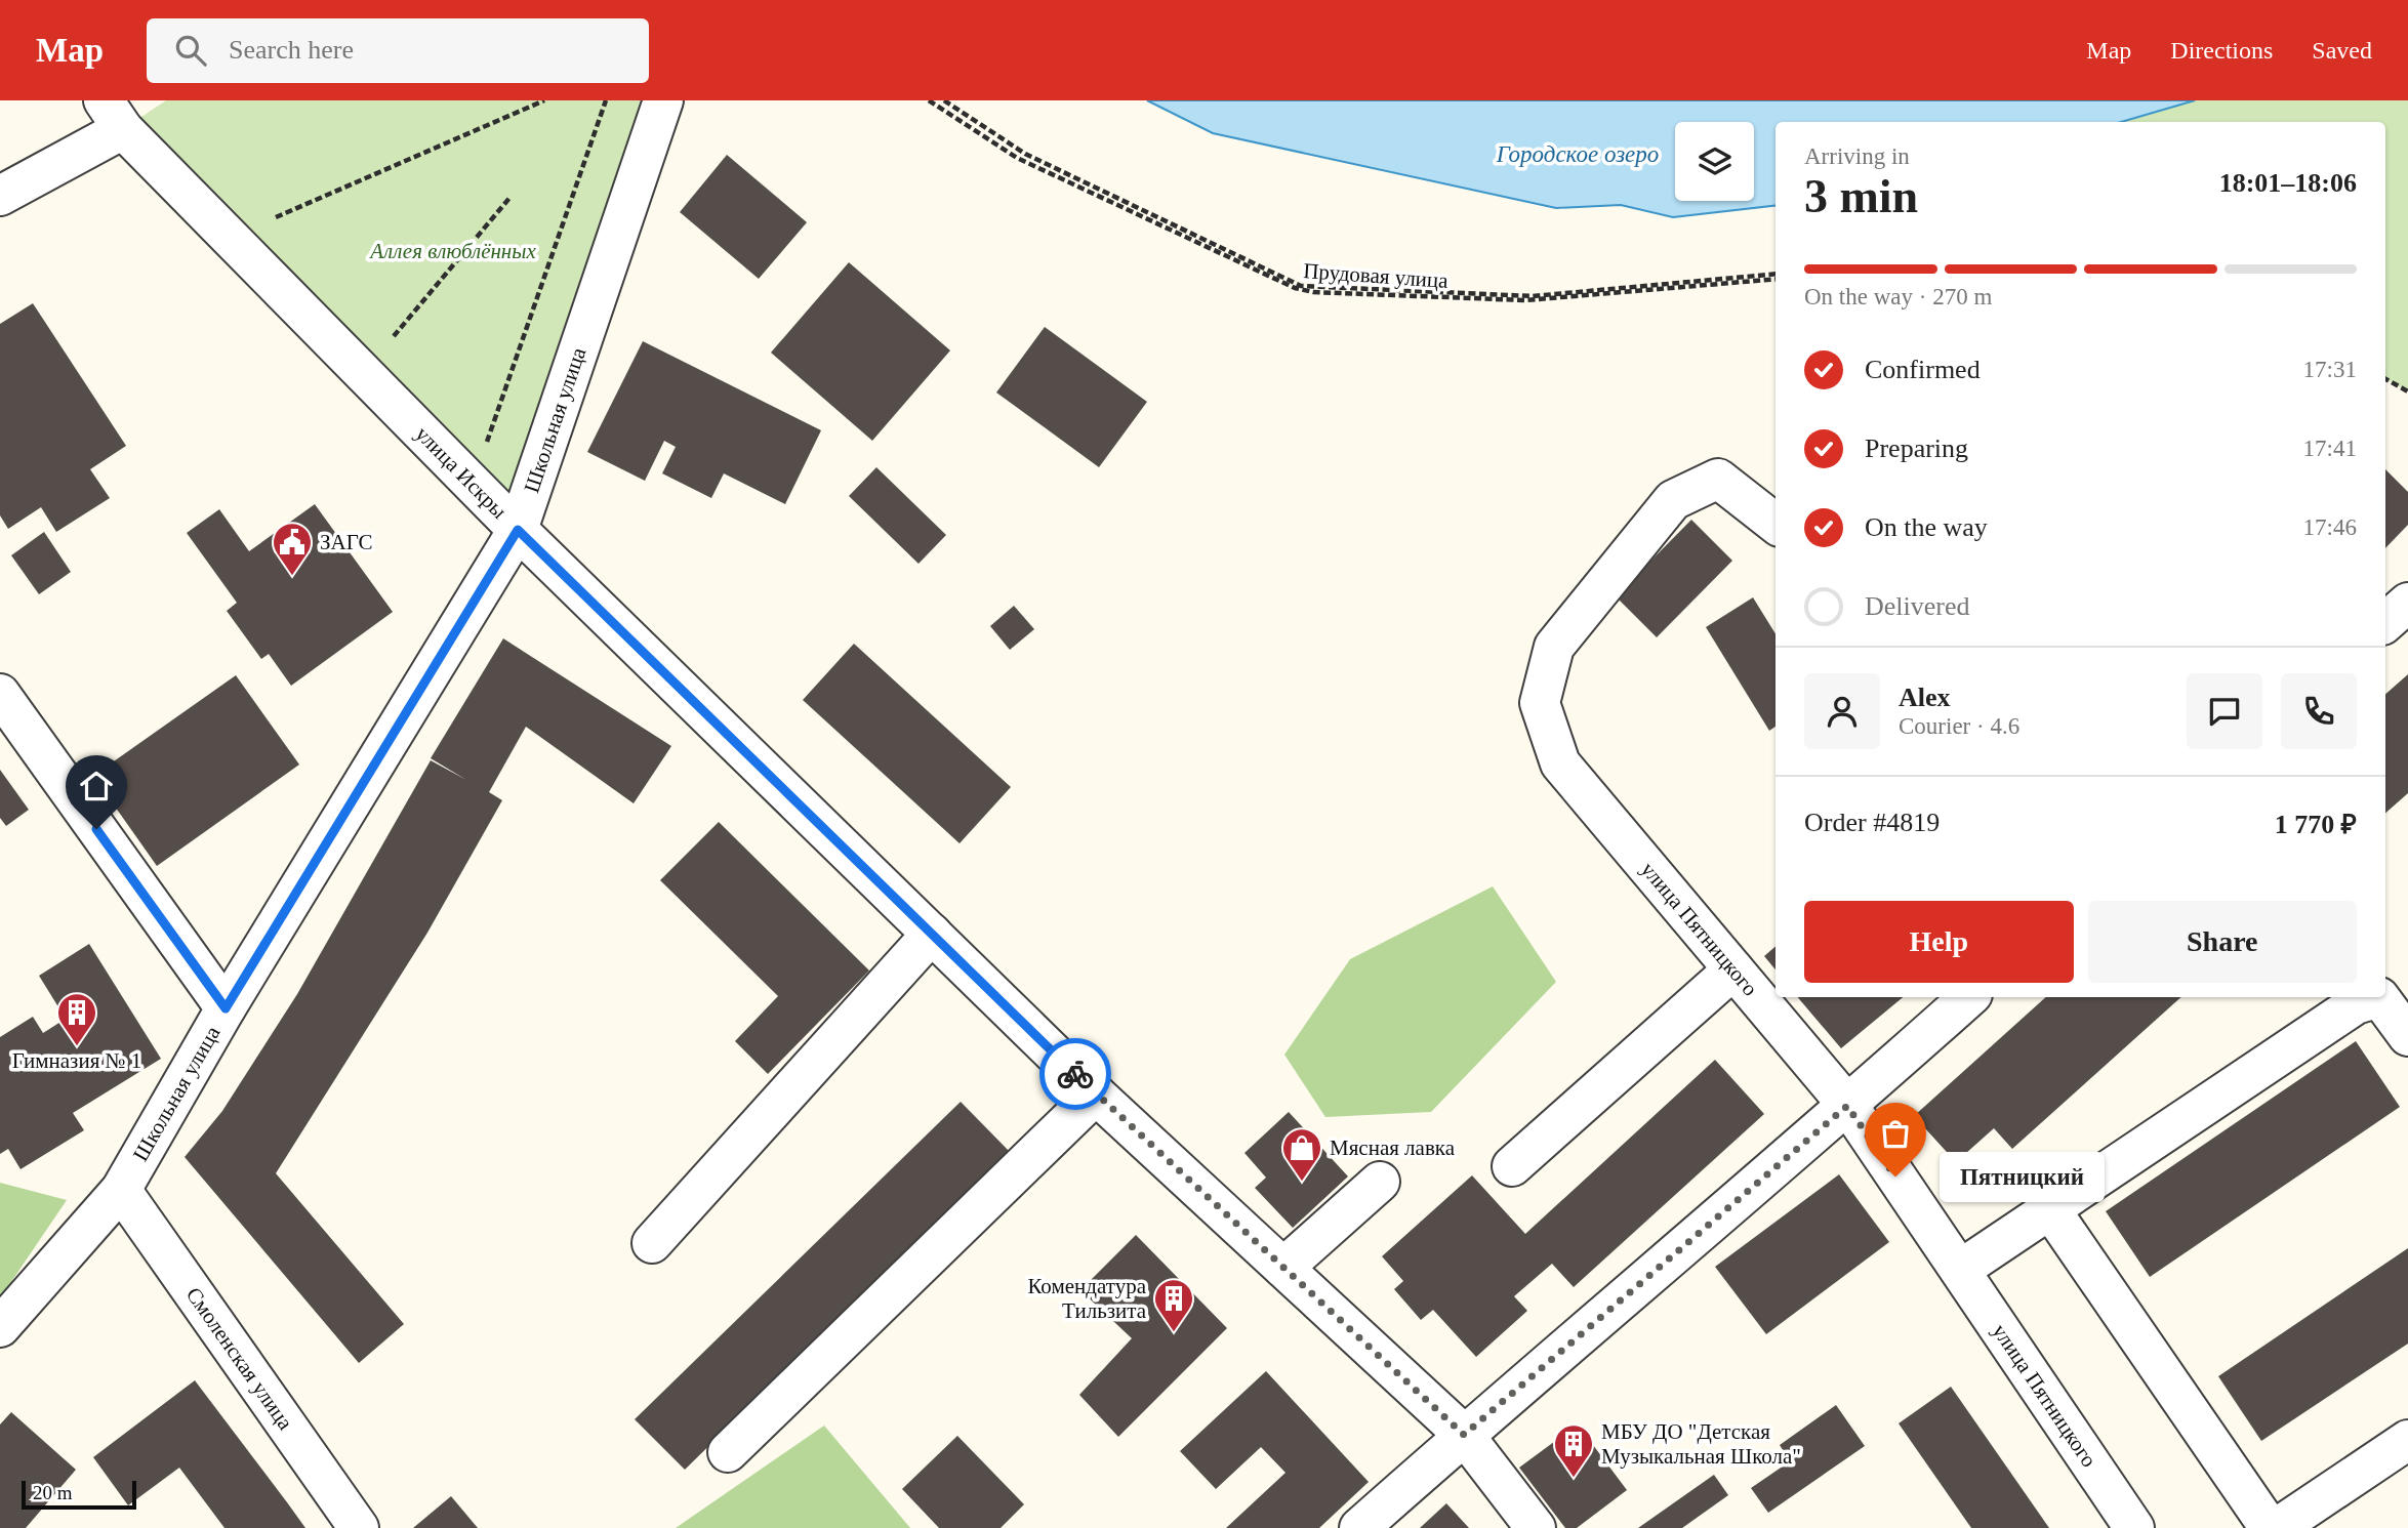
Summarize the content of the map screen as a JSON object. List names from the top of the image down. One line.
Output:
{"streets":{"street":["Школьная улица","улица Искры","улица Пятницкого","Смоленская улица"],"path":["Прудовая улица"]},"crossings":[["Школьная улица","улица Искры"],["Школьная улица","Смоленская улица"]],"water":["Городское озеро"],"parks":["Аллея влюблённых"],"places":{"public building":["ЗАГС"],"building":["Гимназия № 1","Комендатура Тильзита","МБУ ДО \"Детская Музыкальная Школа\""],"other":["Пятницкий"],"shop":["Мясная лавка"]},"scale_bar":"20 m","page":{"header":"Map","search":"Search here","nav":["Map","Directions","Saved"],"heading":["3 min","Arriving in","18:01–18:06"],"panel":["Alex","Courier · 4.6","Order #4819","1 770 ₽"],"bar":"On the way · 270 m","list":[["Confirmed","17:31"],["Preparing","17:41"],["On the way","17:46"],"Delivered"],"buttons":["Help","Share"],"bubble":"Пятницкий","scale":"20 m"}}
